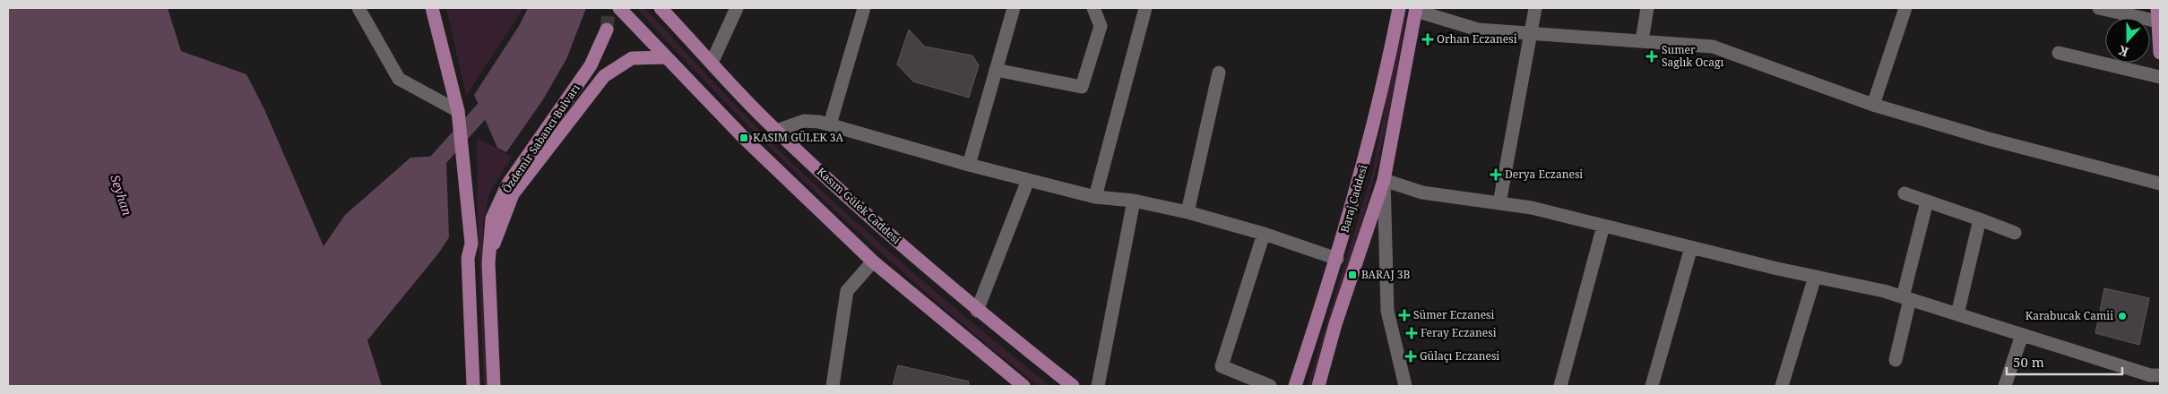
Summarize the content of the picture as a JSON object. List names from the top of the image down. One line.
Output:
{"streets":{"main road":["Özdemir Sabancı Bulvarı","Baraj Caddesi","Kasım Gülek Caddesi"]},"water":["Seyhan"],"places":{"health":["Orhan Eczanesi","Sumer Saglık Ocagı","Derya Eczanesi","Sümer Eczanesi","Feray Eczanesi","Gülaçı Eczanesi"],"transit":["KASIM GÜLEK 3A","BARAJ 3B"],"other":["Karabucak Camii"]},"scale_bar":"50 m","north":"bottom"}
